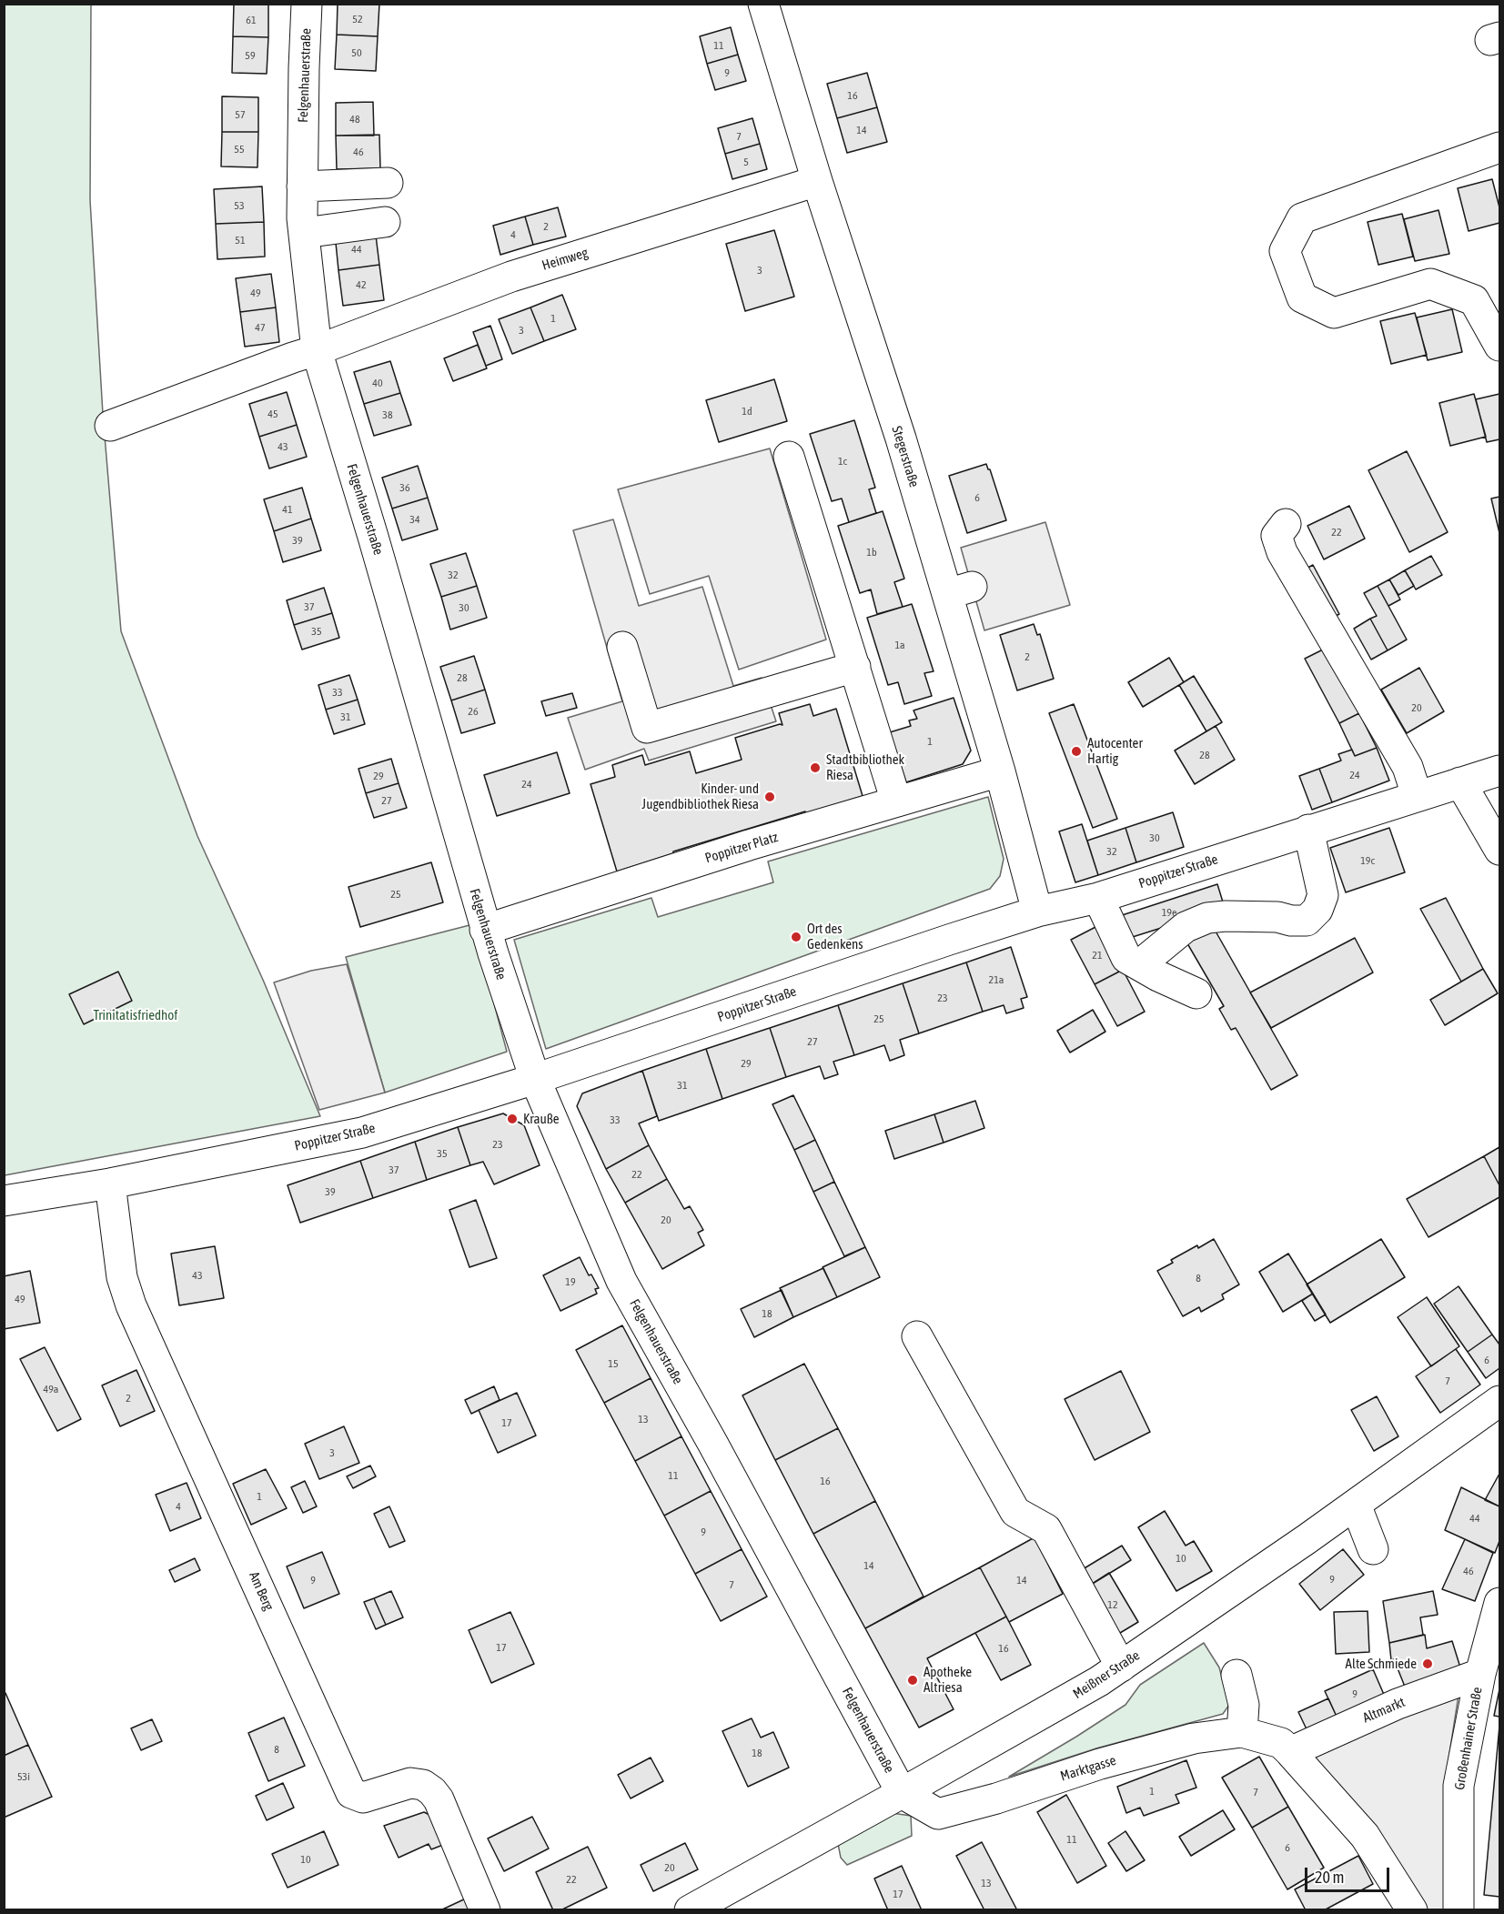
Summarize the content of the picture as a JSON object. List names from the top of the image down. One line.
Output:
{"streets":{"street":["Felgenhauerstraße","Heimweg","Stegerstraße","Poppitzer Platz","Poppitzer Straße","Am Berg","Meißner Straße","Altmarkt","Großenhainer Straße","Marktgasse"]},"crossings":[["Felgenhauerstraße","Heimweg"],["Felgenhauerstraße","Poppitzer Platz"],["Felgenhauerstraße","Poppitzer Straße"],["Felgenhauerstraße","Meißner Straße"],["Felgenhauerstraße","Marktgasse"],["Heimweg","Stegerstraße"],["Stegerstraße","Poppitzer Platz"],["Stegerstraße","Poppitzer Straße"],["Poppitzer Straße","Am Berg"],["Meißner Straße","Marktgasse"],["Altmarkt","Großenhainer Straße"],["Altmarkt","Marktgasse"]],"parks":["Trinitatisfriedhof"],"places":["Autocenter Hartig","Stadtbibliothek Riesa","Kinder- und Jugendbibliothek Riesa","Ort des Gedenkens","Krauße","Alte Schmiede","Apotheke Altriesa"],"house_numbers":["52","61","11","50","59","9","16","57","48","14","7","55","46","5","53","2","4","51","44","3","42","49","1","47","3","40","1d","45","38","43","1c","36","6","41","34","22","39","1b","32","37","30","35","1a","2","28","33","20","26","31","1","28","24","29","24","27","30","32","19c","25","19e","21","21a","23","25","27","29","31","33","23","35","37","22","39","20","43","8","19","49","18","6","15","7","49a","2","13","17","3","11","16","1","4","44","9","10","14","46","9","9","14","7","12","17","16","9","8","18","53i","1","7","11","6","10","20","22","13","17"],"scale_bar":"20 m"}
